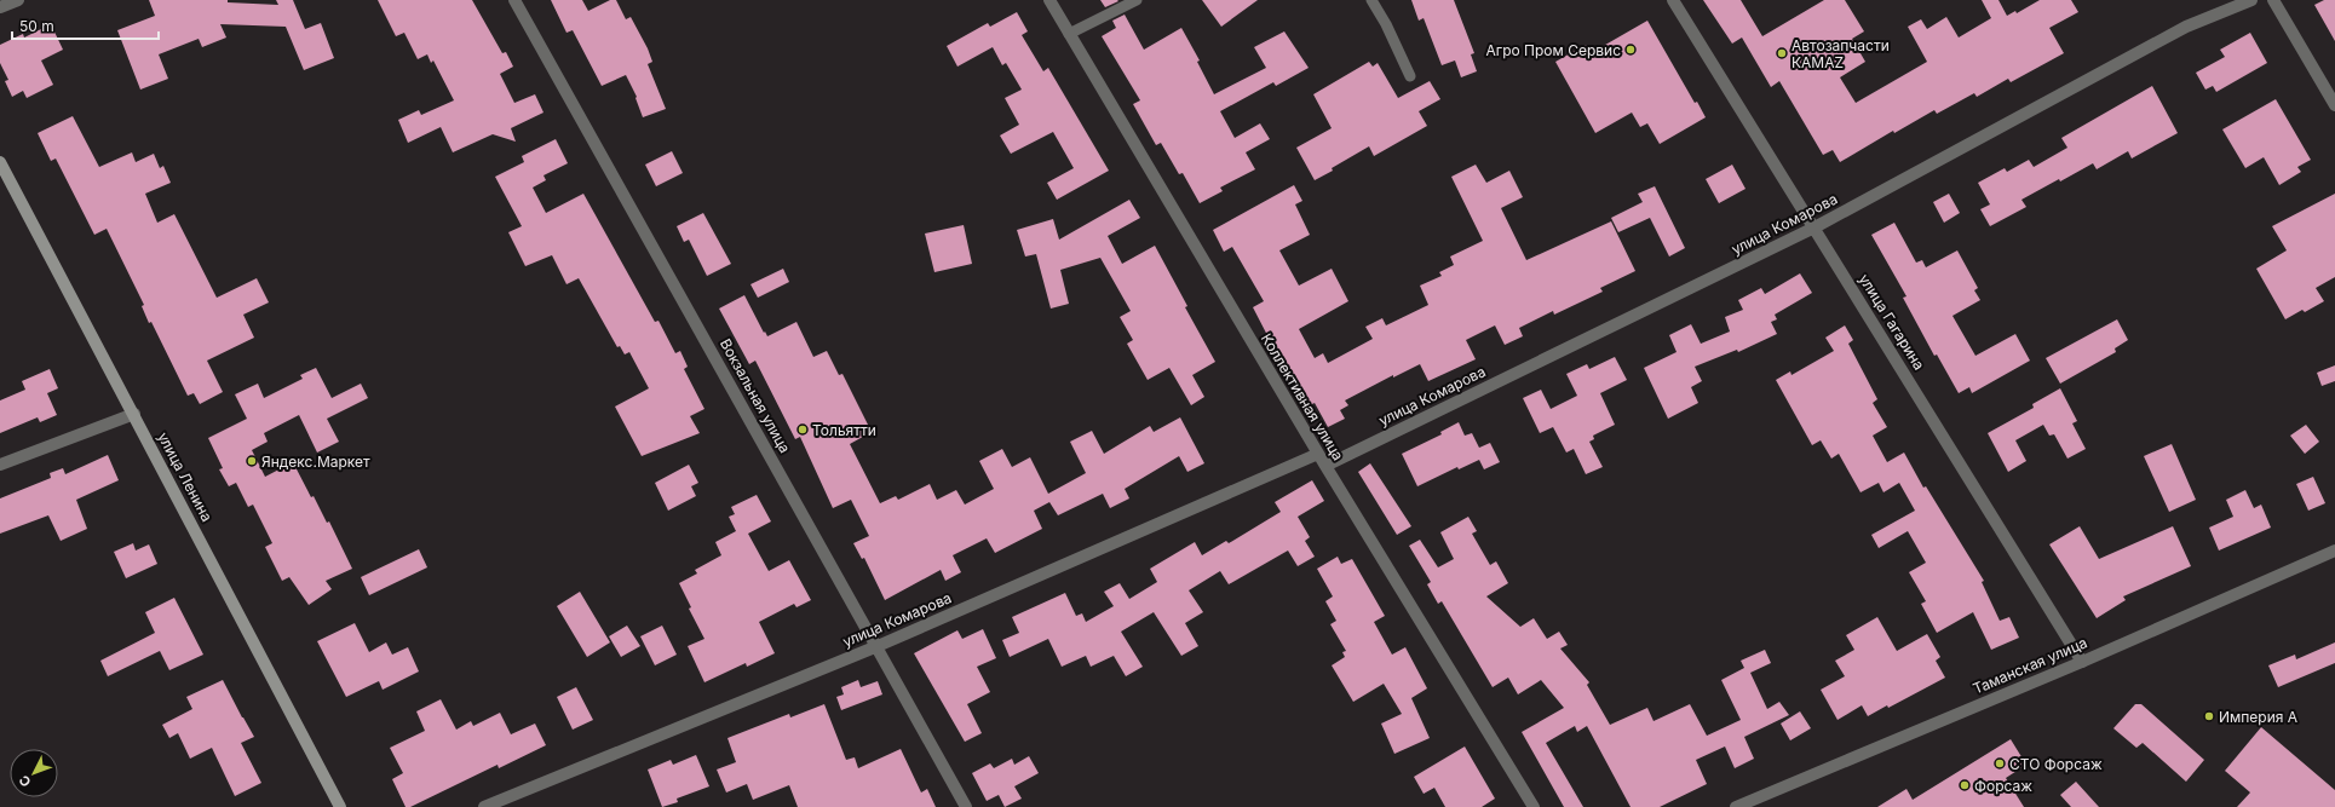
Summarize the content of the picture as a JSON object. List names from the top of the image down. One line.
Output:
{"streets":{"main road":["улица Ленина"],"street":["улица Комарова","улица Гагарина","Вокзальная улица","Коллективная улица","Таманская улица"]},"crossings":[["улица Комарова","улица Гагарина"],["улица Комарова","Вокзальная улица"],["улица Комарова","Коллективная улица"],["улица Гагарина","Таманская улица"]],"places":["Агро Пром Сервис","Автозапчасти КАМАZ","Тольятти","Яндекс.Маркет","Империя А","СТО Форсаж","Форсаж"],"scale_bar":"50 m","north":"bottom left"}
